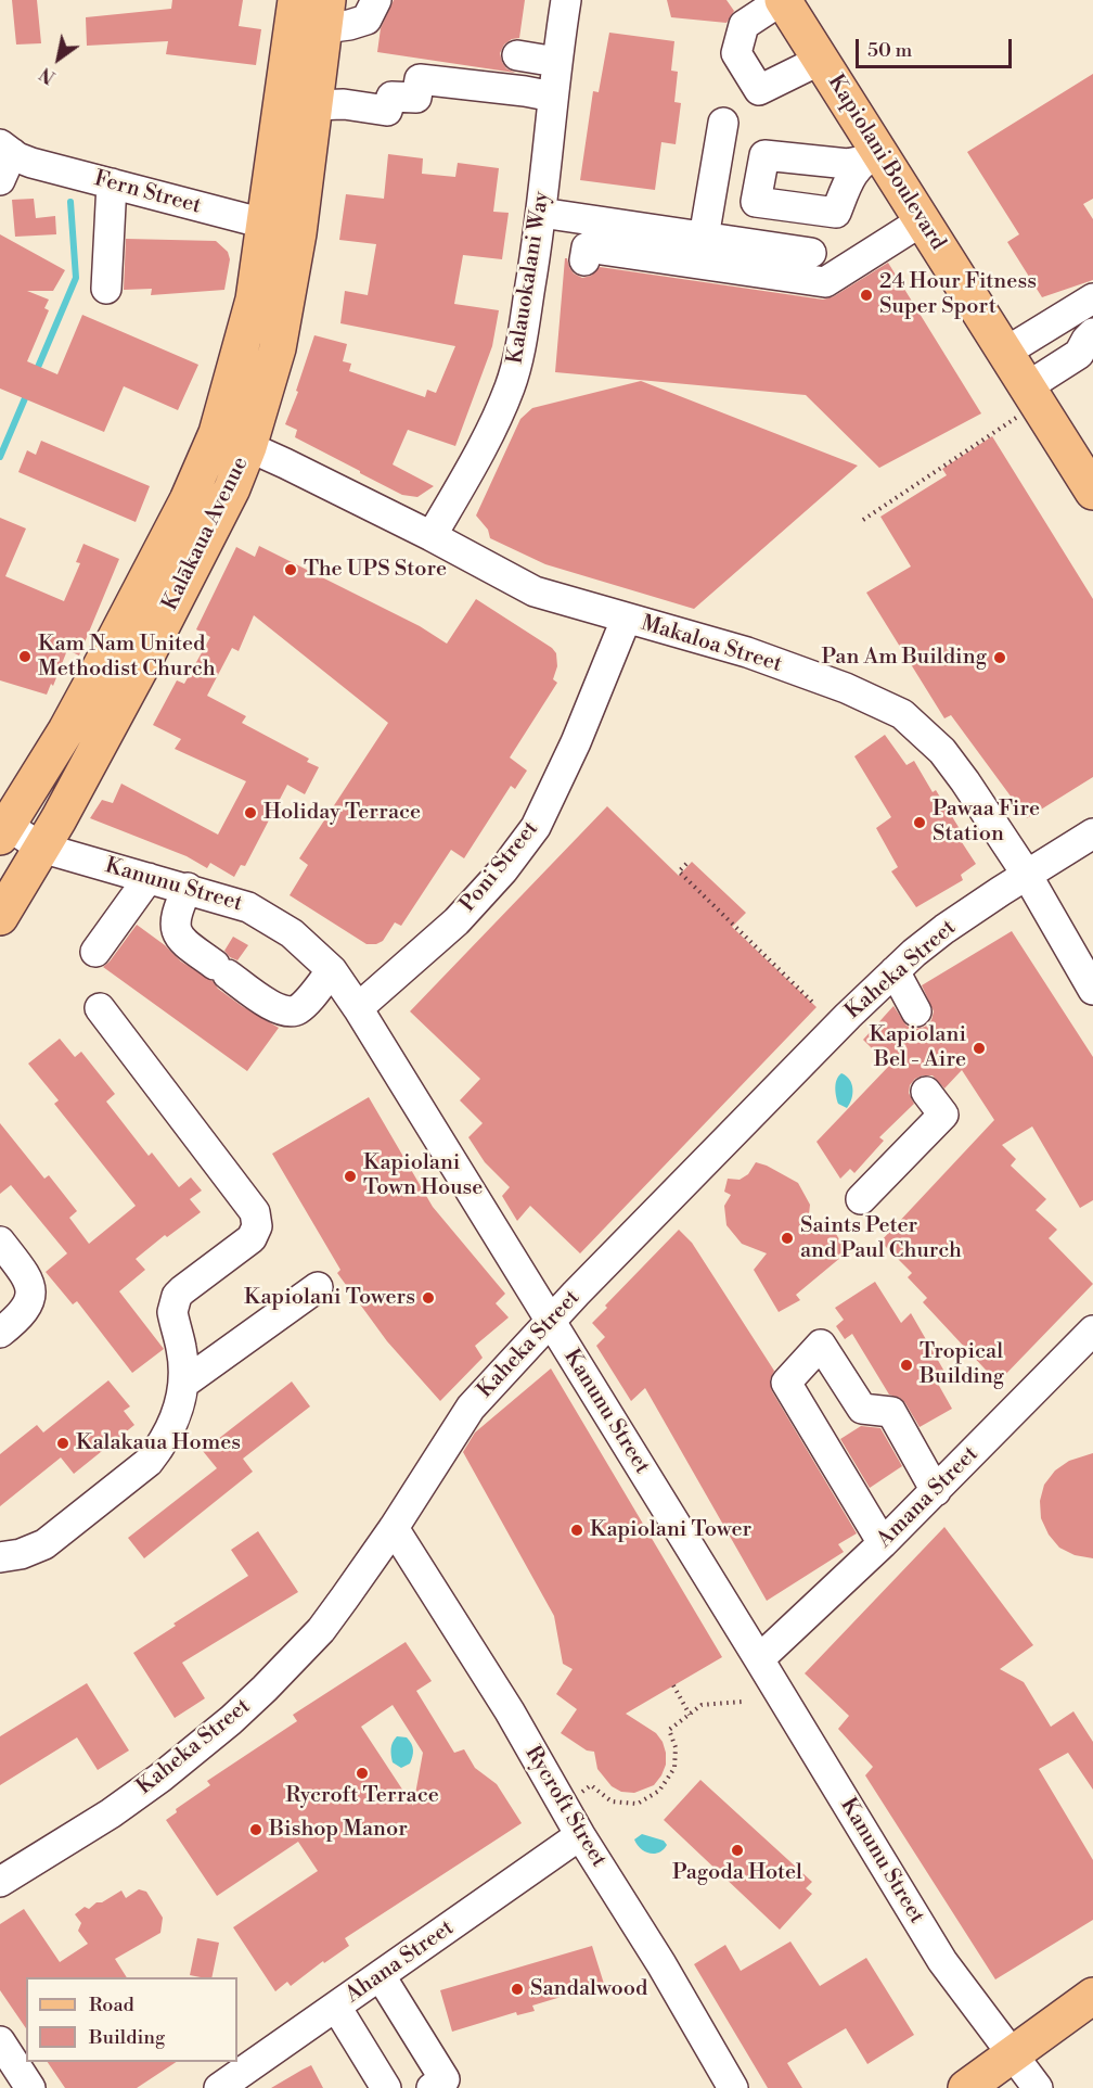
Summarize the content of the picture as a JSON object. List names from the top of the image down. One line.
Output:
{"streets":{"main road":["Kapiolani Boulevard","Kalākaua Avenue"],"street":["Fern Street","Kalauokalani Way","Makaloa Street","Poni Street","Kanunu Street","Kaheka Street","Amana Street","Rycroft Street","Ahana Street"]},"crossings":[["Fern Street","Kalākaua Avenue"],["Kalauokalani Way","Makaloa Street"],["Kalākaua Avenue","Makaloa Street"],["Kalākaua Avenue","Kanunu Street"],["Makaloa Street","Poni Street"],["Makaloa Street","Kaheka Street"],["Poni Street","Kanunu Street"],["Kanunu Street","Kaheka Street"],["Kanunu Street","Amana Street"],["Kaheka Street","Rycroft Street"],["Rycroft Street","Ahana Street"]],"places":["24 Hour Fitness Super Sport","The UPS Store","Kam Nam United Methodist Church","Pan Am Building","Holiday Terrace","Pawaa Fire Station","Kapiolani Bel - Aire","Kapiolani Town House","Saints Peter and Paul Church","Kapiolani Towers","Tropical Building","Kalakaua Homes","Kapiolani Tower","Rycroft Terrace","Bishop Manor","Pagoda Hotel","Sandalwood"],"legend":["Road","Building"],"scale_bar":"50 m","north":"bottom left"}
